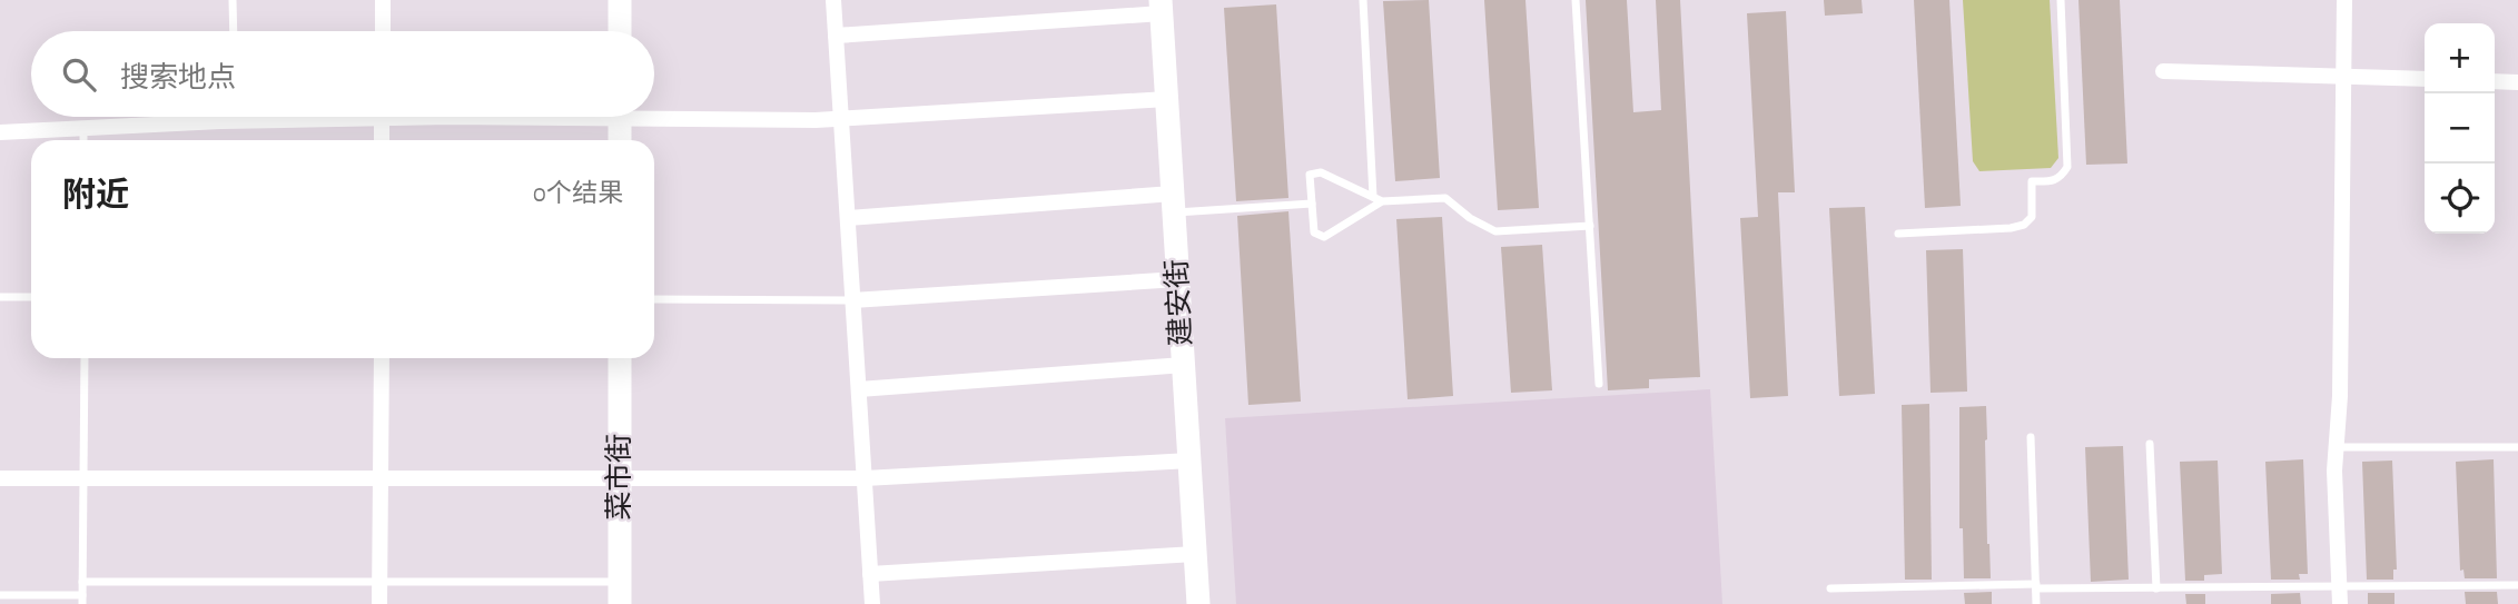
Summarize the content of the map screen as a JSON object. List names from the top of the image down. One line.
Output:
{"streets":{"main road":["建安街","菜市街"]},"page":{"map_buttons":["+","−"],"search":"搜索地点","heading":["附近","0个结果"]}}
